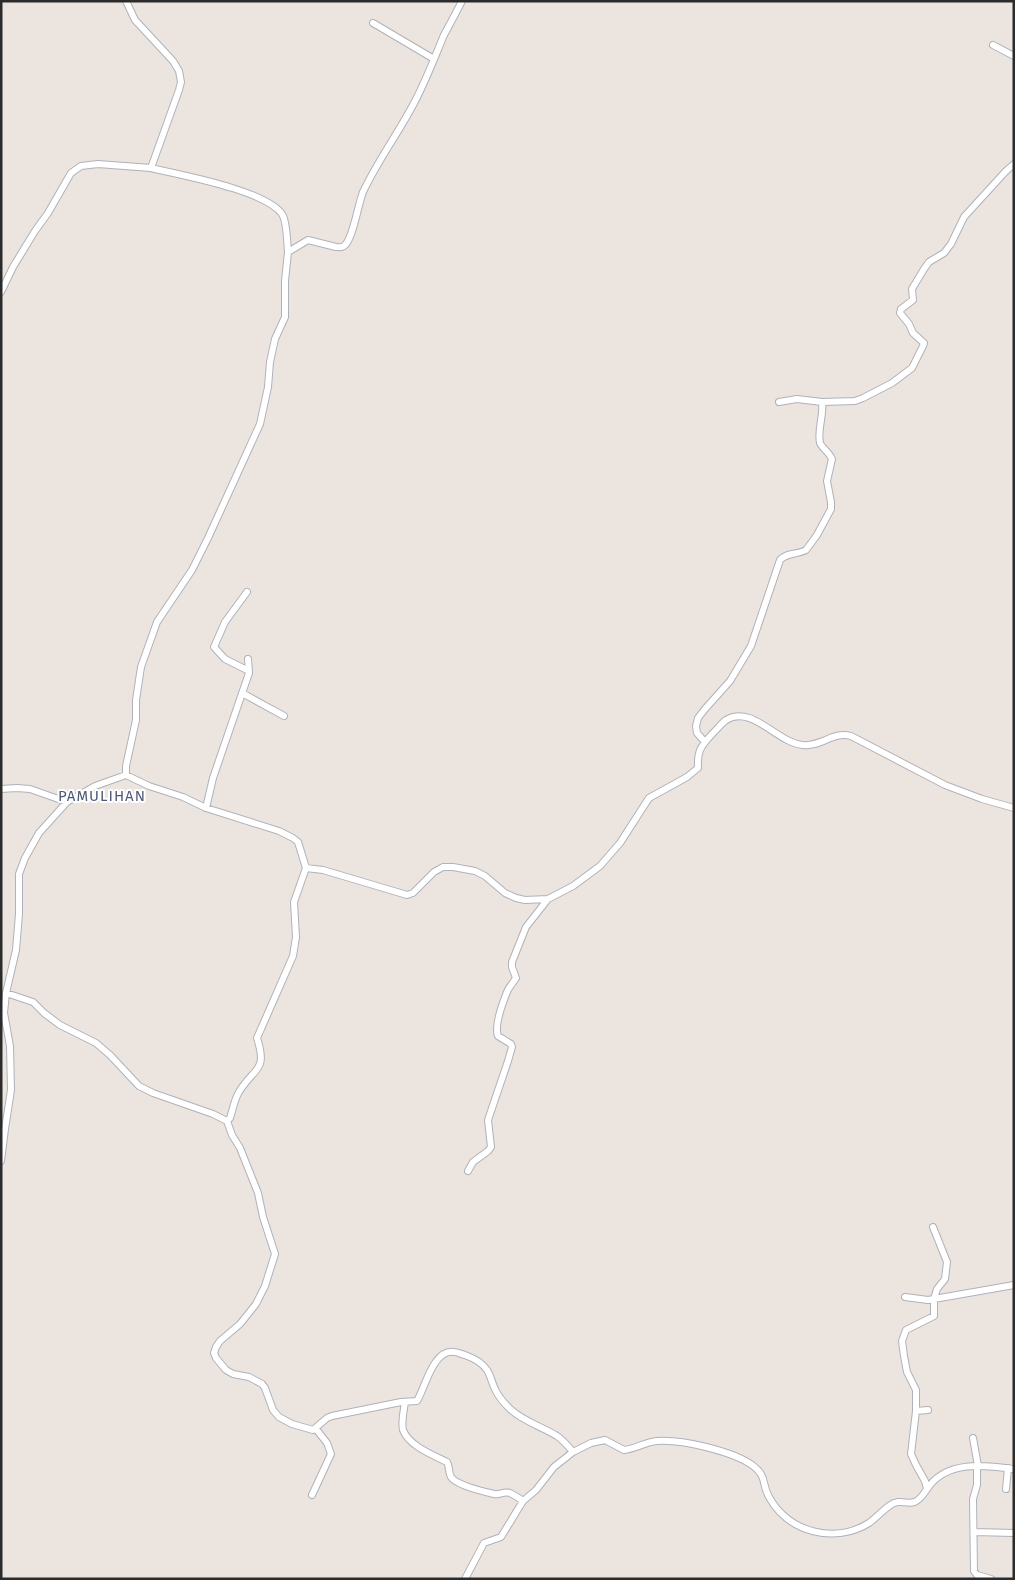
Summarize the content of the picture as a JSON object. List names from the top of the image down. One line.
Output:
{"districts":["PAMULIHAN"]}
